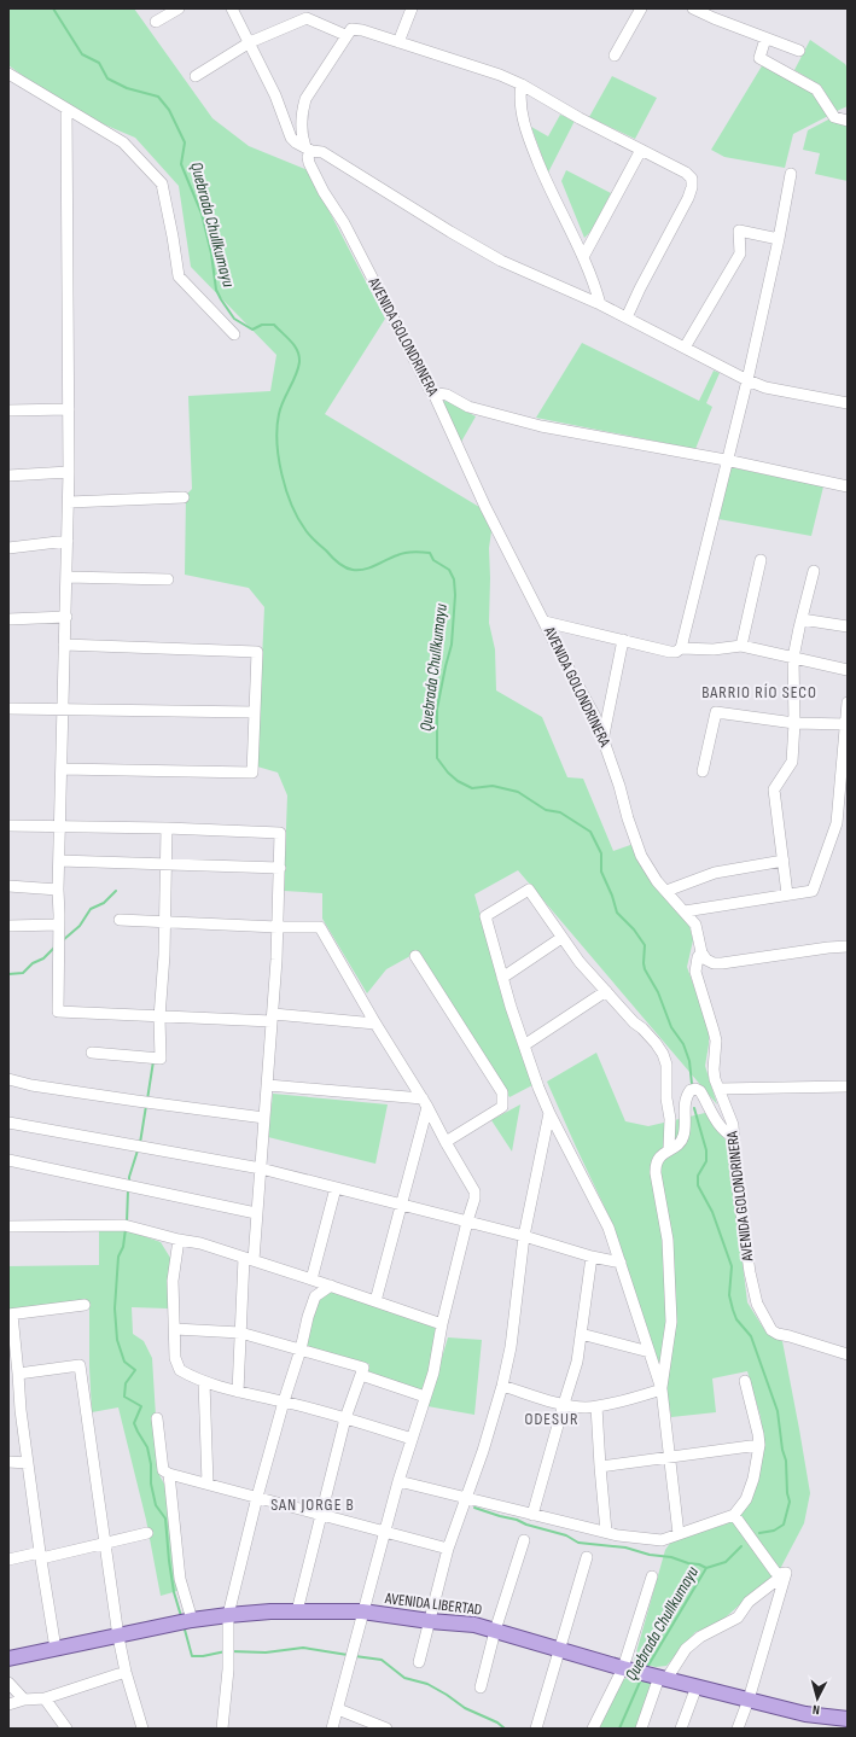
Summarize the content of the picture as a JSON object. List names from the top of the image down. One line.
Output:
{"streets":{"main road":["AVENIDA LIBERTAD"],"street":["AVENIDA GOLONDRINERA"]},"districts":["BARRIO RÍO SECO","ODESUR","SAN JORGE B"],"water":["Quebrada Chullkumayu"],"north":"bottom"}
